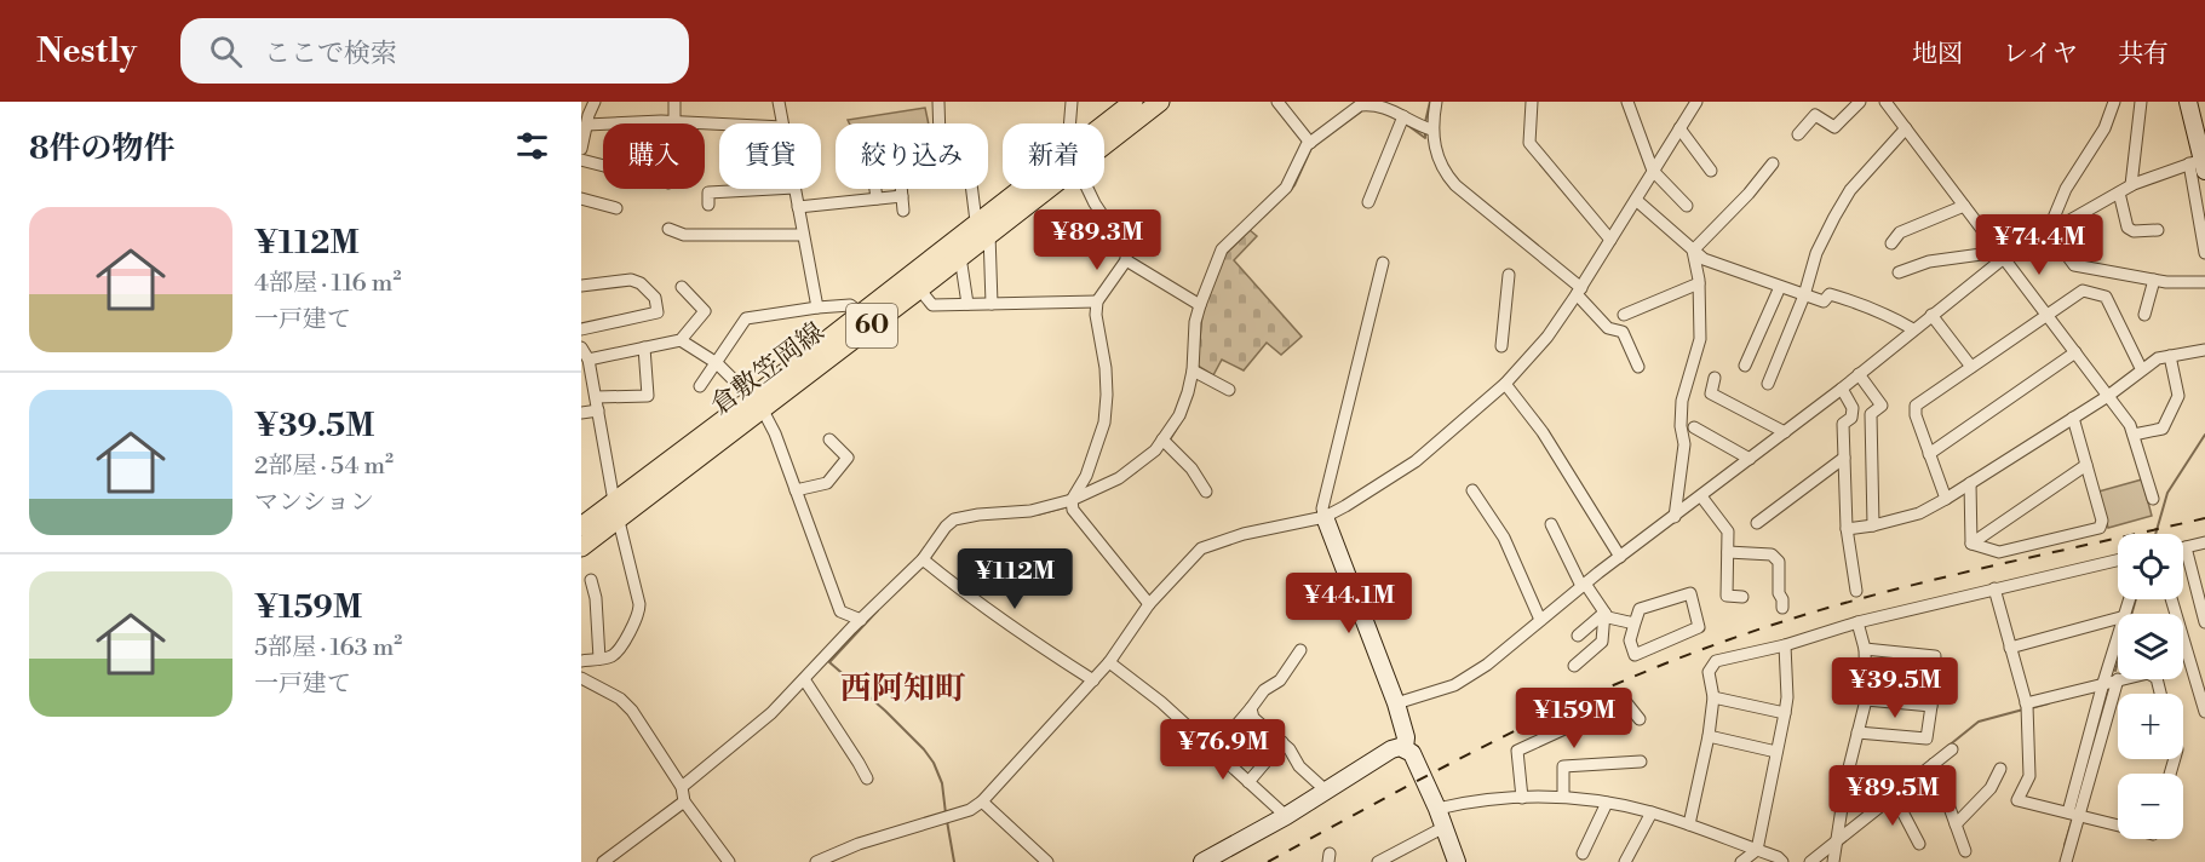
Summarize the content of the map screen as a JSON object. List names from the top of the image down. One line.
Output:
{"streets":{"main road":["60","倉敷笠岡線"]},"districts":["西阿知町"],"page":{"header":"Nestly","search":"ここで検索","nav":["地図","レイヤ","共有"],"heading":"8件の物件","chip":["購入","賃貸","絞り込み","新着"],"list":[{"name":"¥112M","note":"4部屋 · 116 m² · 一戸建て"},{"name":"¥39.5M","note":"2部屋 · 54 m² · マンション"},{"name":"¥159M","note":"5部屋 · 163 m² · 一戸建て"}],"price":["¥89.3M","¥74.4M","¥112M","¥44.1M","¥39.5M","¥159M","¥76.9M","¥89.5M"],"map_buttons":["+","−"]}}
